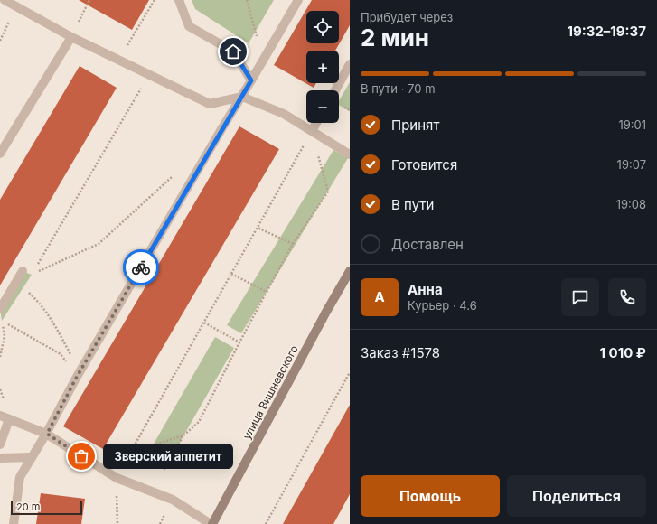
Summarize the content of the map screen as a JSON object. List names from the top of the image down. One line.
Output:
{"streets":{"street":["улица Вишневского"]},"places":["Зверский аппетит"],"scale_bar":"20 m","page":{"heading":["2 мин","Прибудет через","19:32–19:37"],"panel":["Анна","Курьер · 4.6","Заказ #1578","1 010 ₽"],"map_buttons":["+","−"],"bar":"В пути · 70 m","list":[["Принят","19:01"],["Готовится","19:07"],["В пути","19:08"],"Доставлен"],"round":"А","bubble":"Зверский аппетит","buttons":["Помощь","Поделиться"],"scale":"20 m"}}
